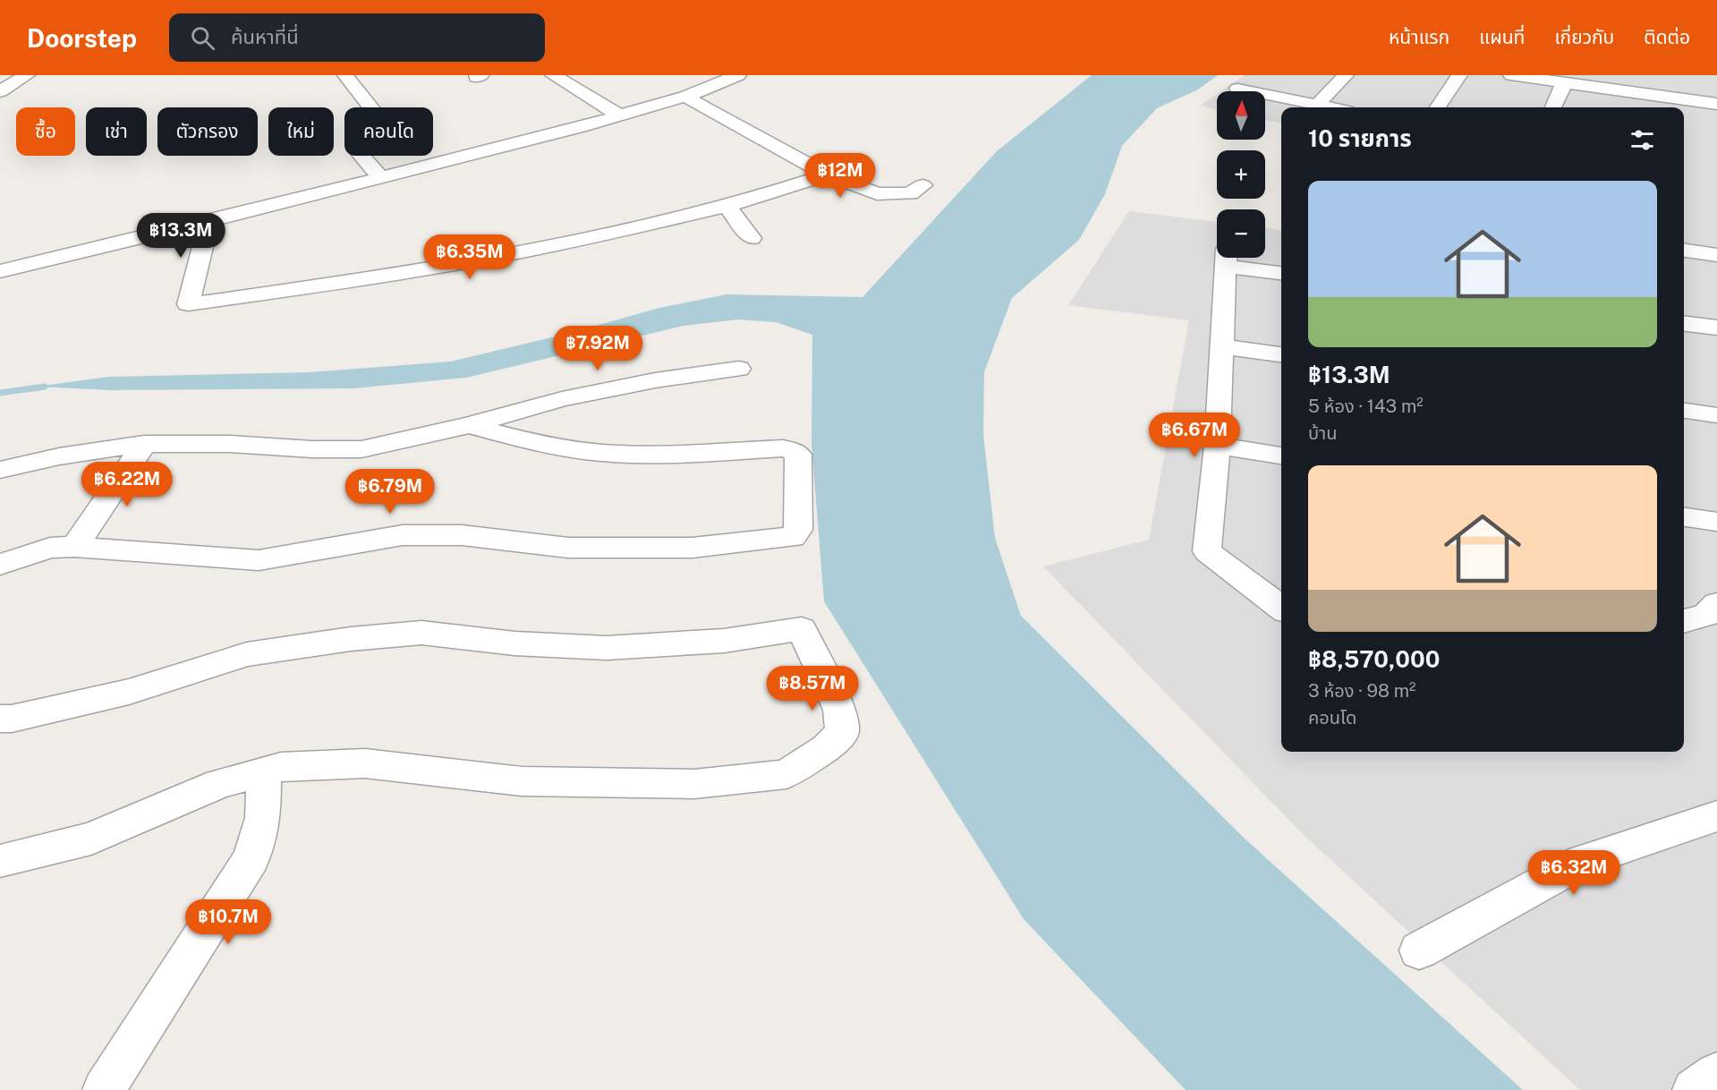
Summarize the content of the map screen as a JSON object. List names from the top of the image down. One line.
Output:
{"north":"top","page":{"header":"Doorstep","search":"ค้นหาที่นี่","nav":["หน้าแรก","แผนที่","เกี่ยวกับ","ติดต่อ"],"map_buttons":["+","−"],"chip":["ซื้อ","เช่า","ตัวกรอง","ใหม่","คอนโด"],"heading":"10 รายการ","price":["฿12M","฿13.3M","฿6.35M","฿7.92M","฿6.67M","฿6.22M","฿6.79M","฿8.57M","฿6.32M","฿10.7M"],"list":[{"name":"฿13.3M","note":"5 ห้อง · 143 m² · บ้าน"},{"name":"฿8,570,000","note":"3 ห้อง · 98 m² · คอนโด"}]}}
